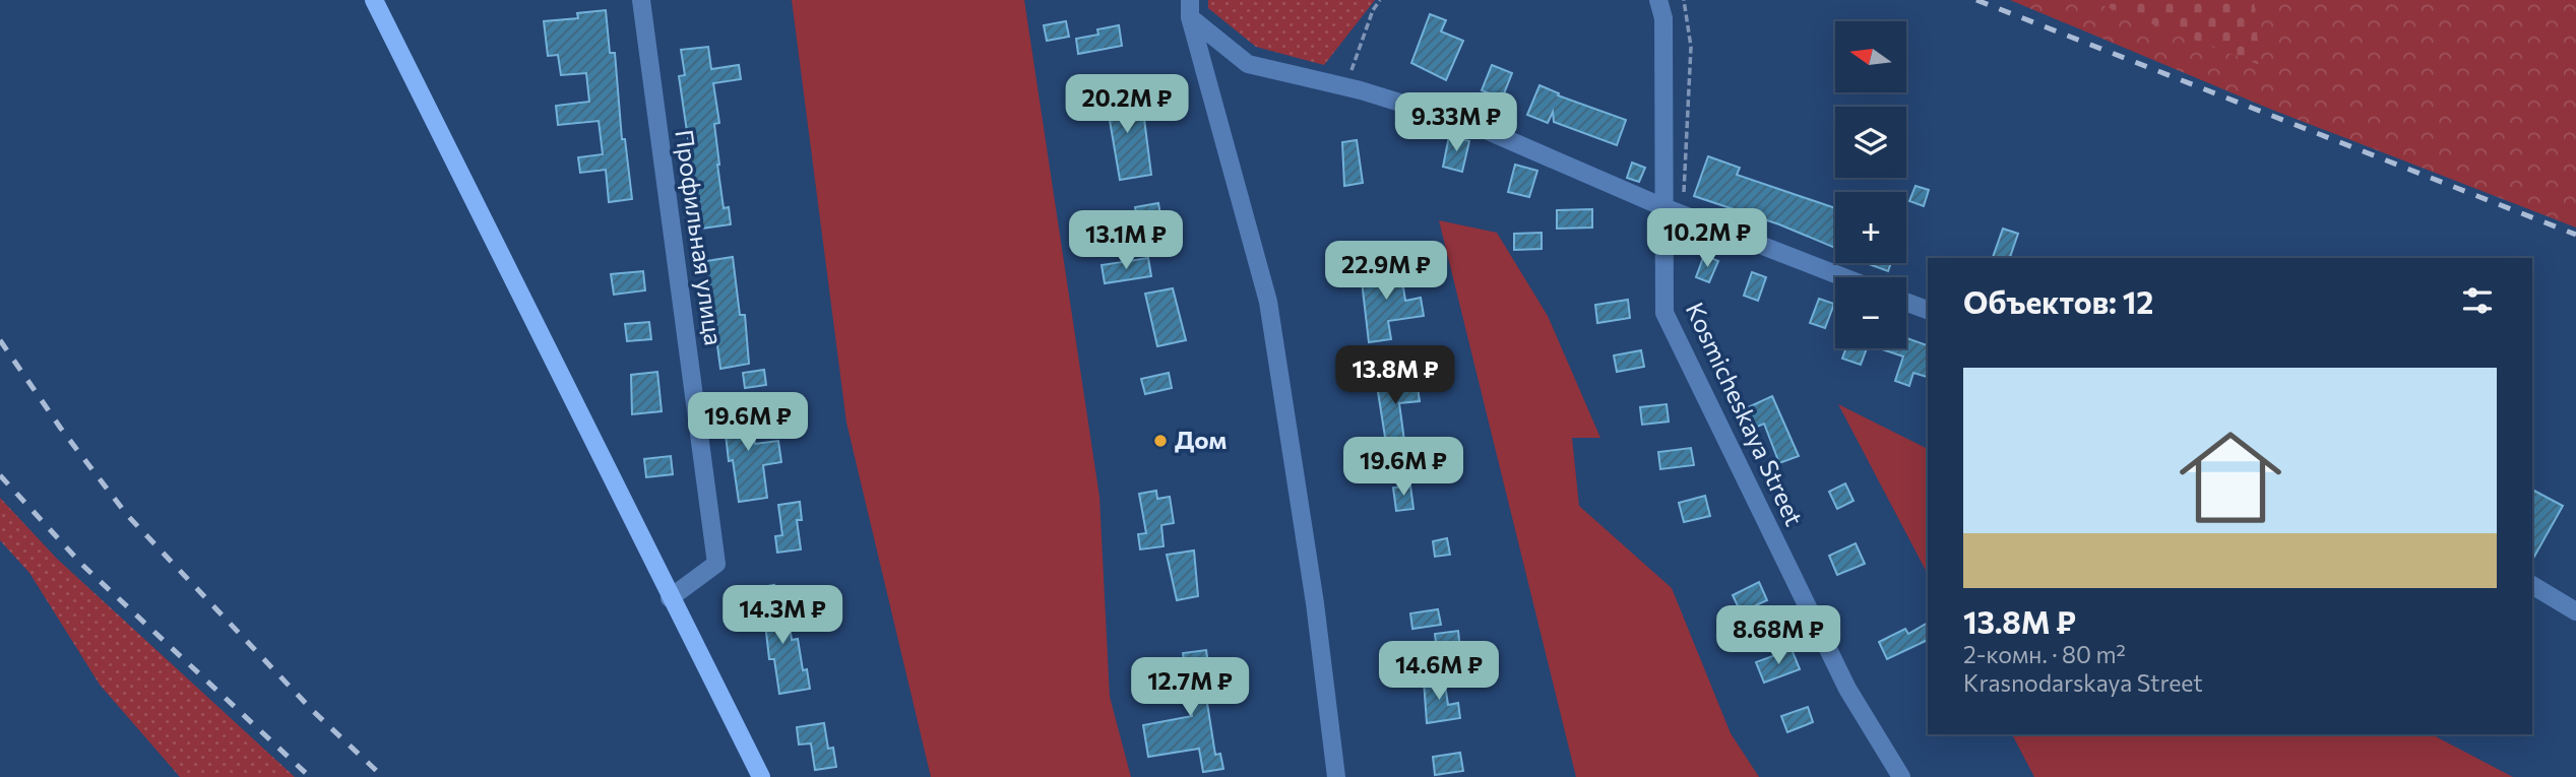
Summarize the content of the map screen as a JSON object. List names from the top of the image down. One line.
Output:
{"streets":{"street":["Профильная улица","Kosmicheskaya Street"]},"places":["Дом"],"north":"left","page":{"map_buttons":["+","−"],"price":["20.2M ₽","9.33M ₽","10.2M ₽","13.1M ₽","22.9M ₽","13.8M ₽","19.6M ₽","19.6M ₽","14.3M ₽","8.68M ₽","14.6M ₽","12.7M ₽"],"heading":"Объектов: 12","list":[{"name":"13.8M ₽","note":"2-комн. · 80 m² · Krasnodarskaya Street"}]}}
